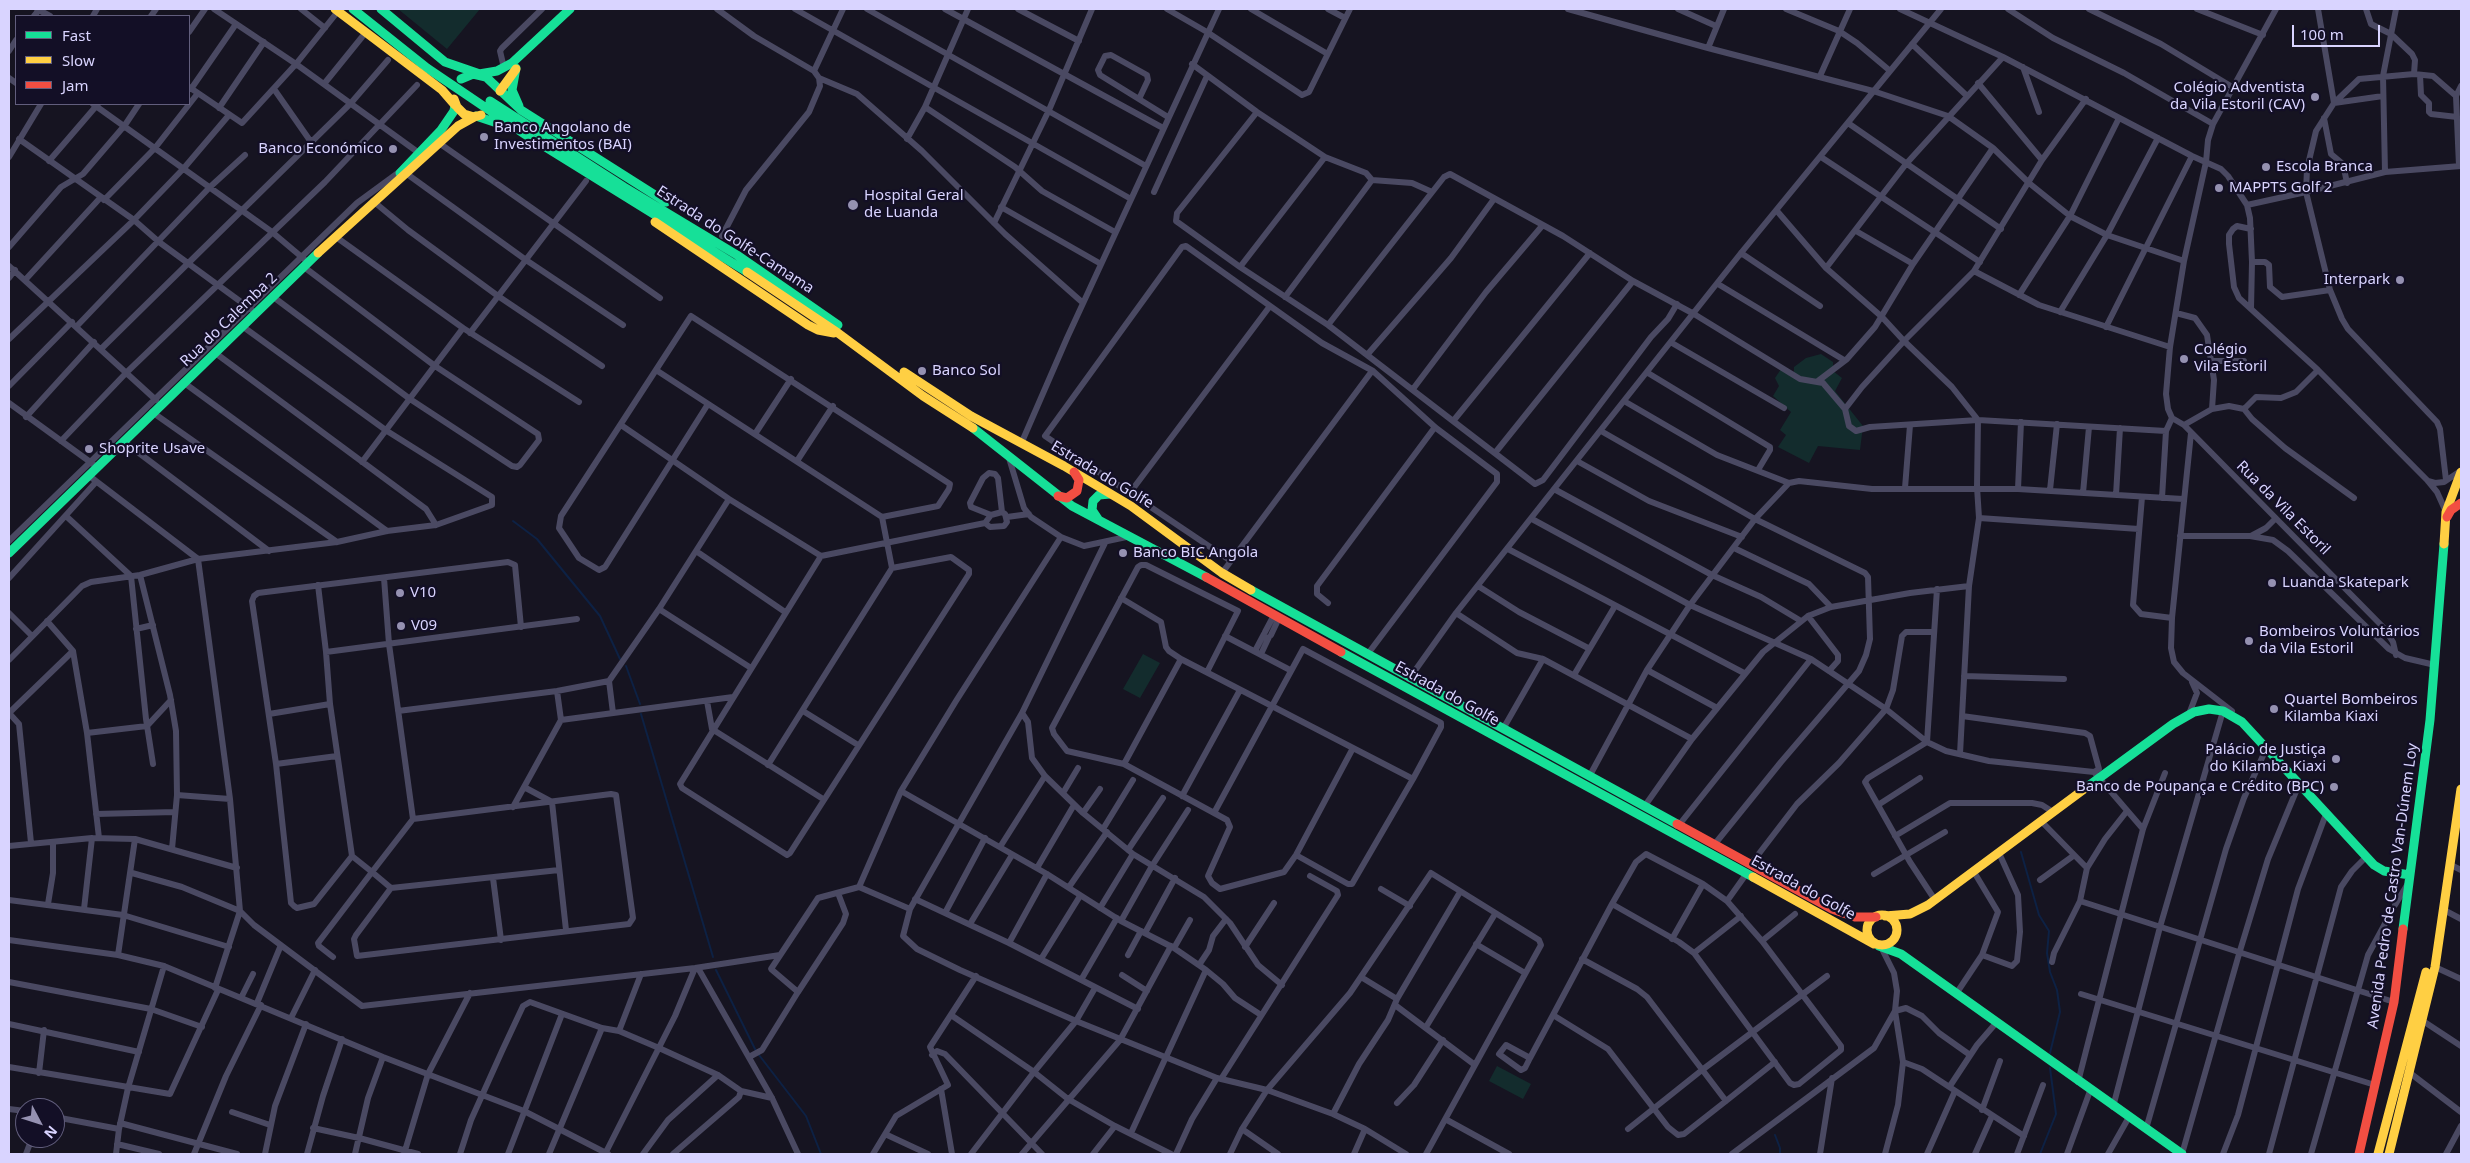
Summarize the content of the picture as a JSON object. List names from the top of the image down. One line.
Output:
{"streets":{"main road":["Estrada do Golfe-Camama","Rua do Calemba 2","Estrada do Golfe","Avenida Pedro de Castro Van-Dúnem Loy"],"street":["Rua da Vila Estoril"]},"crossings":[["Estrada do Golfe-Camama","Estrada do Golfe"]],"places":["Colégio Adventista da Vila Estoril (CAV)","Banco Angolano de Investimentos (BAI)","Banco Económico","Escola Branca","MAPPTS Golf 2","Hospital Geral de Luanda","Interpark","Colégio Vila Estoril","Banco Sol","Shoprite Usave","Banco BIC Angola","Luanda Skatepark","V10","V09","Bombeiros Voluntários da Vila Estoril","Quartel Bombeiros Kilamba Kiaxi","Palácio de Justiça do Kilamba Kiaxi","Banco de Poupança e Crédito (BPC)"],"legend":["Fast","Slow","Jam"],"scale_bar":"100 m","north":"bottom right"}
